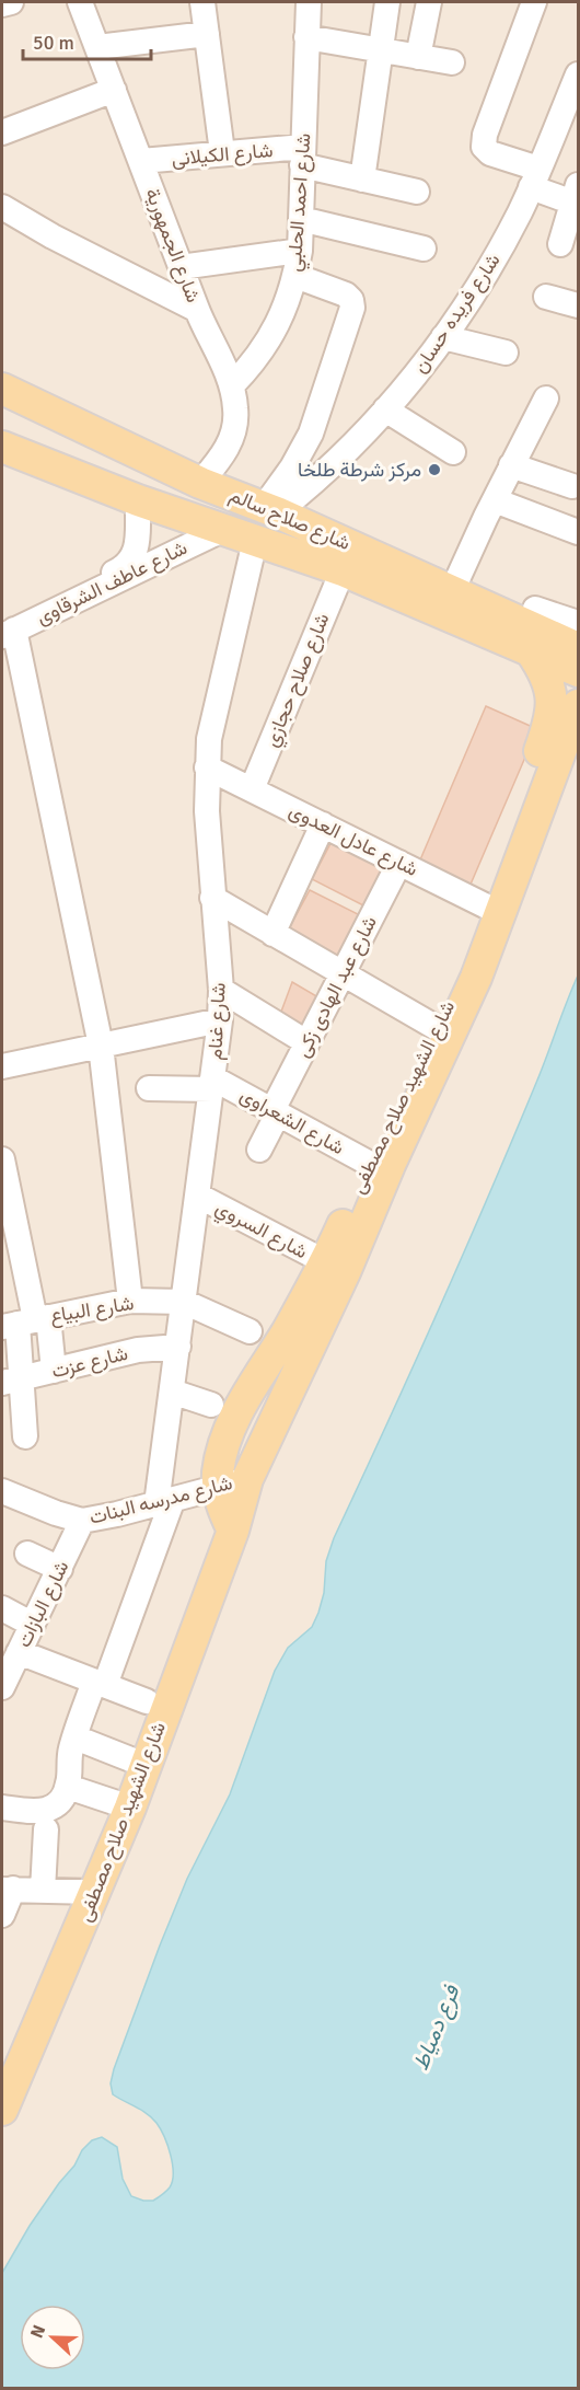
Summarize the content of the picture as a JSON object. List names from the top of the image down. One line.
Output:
{"streets":{"main road":["شارع صلاح سالم","شارع الشهيد صلاح مصطفى"],"street":["شارع الكيلانى","شارع احمد الحلبي","شارع الجمهورية","شارع فريده حسان","شارع عاطف الشرقاوى","شارع صلاح حجازي","شارع عادل العدوى","شارع عبد الهادى زكى","شارع غنام","شارع الشعراوى","شارع السروي","شارع البياع","شارع عزت","شارع مدرسه البنات","شارع البازات"]},"crossings":[["شارع الكيلانى","شارع احمد الحلبي"],["شارع الكيلانى","شارع الجمهورية"],["شارع احمد الحلبي","شارع الجمهورية"],["شارع الجمهورية","شارع صلاح سالم"],["شارع فريده حسان","شارع صلاح سالم"],["شارع صلاح سالم","شارع عاطف الشرقاوى"],["شارع صلاح سالم","شارع صلاح حجازي"],["شارع صلاح سالم","شارع غنام"],["شارع صلاح سالم","شارع الشهيد صلاح مصطفى"],["شارع صلاح حجازي","شارع عادل العدوى"],["شارع عادل العدوى","شارع عبد الهادى زكى"],["شارع عادل العدوى","شارع غنام"],["شارع عادل العدوى","شارع الشهيد صلاح مصطفى"],["شارع عبد الهادى زكى","شارع الشعراوى"],["شارع غنام","شارع الشعراوى"],["شارع غنام","شارع السروي"],["شارع غنام","شارع البياع"],["شارع غنام","شارع عزت"],["شارع غنام","شارع مدرسه البنات"],["شارع الشهيد صلاح مصطفى","شارع الشعراوى"],["شارع الشهيد صلاح مصطفى","شارع السروي"],["شارع الشهيد صلاح مصطفى","شارع مدرسه البنات"],["شارع مدرسه البنات","شارع البازات"]],"water":["فرع دمياط"],"places":["مركز شرطة طلخا"],"scale_bar":"50 m","north":"left"}
